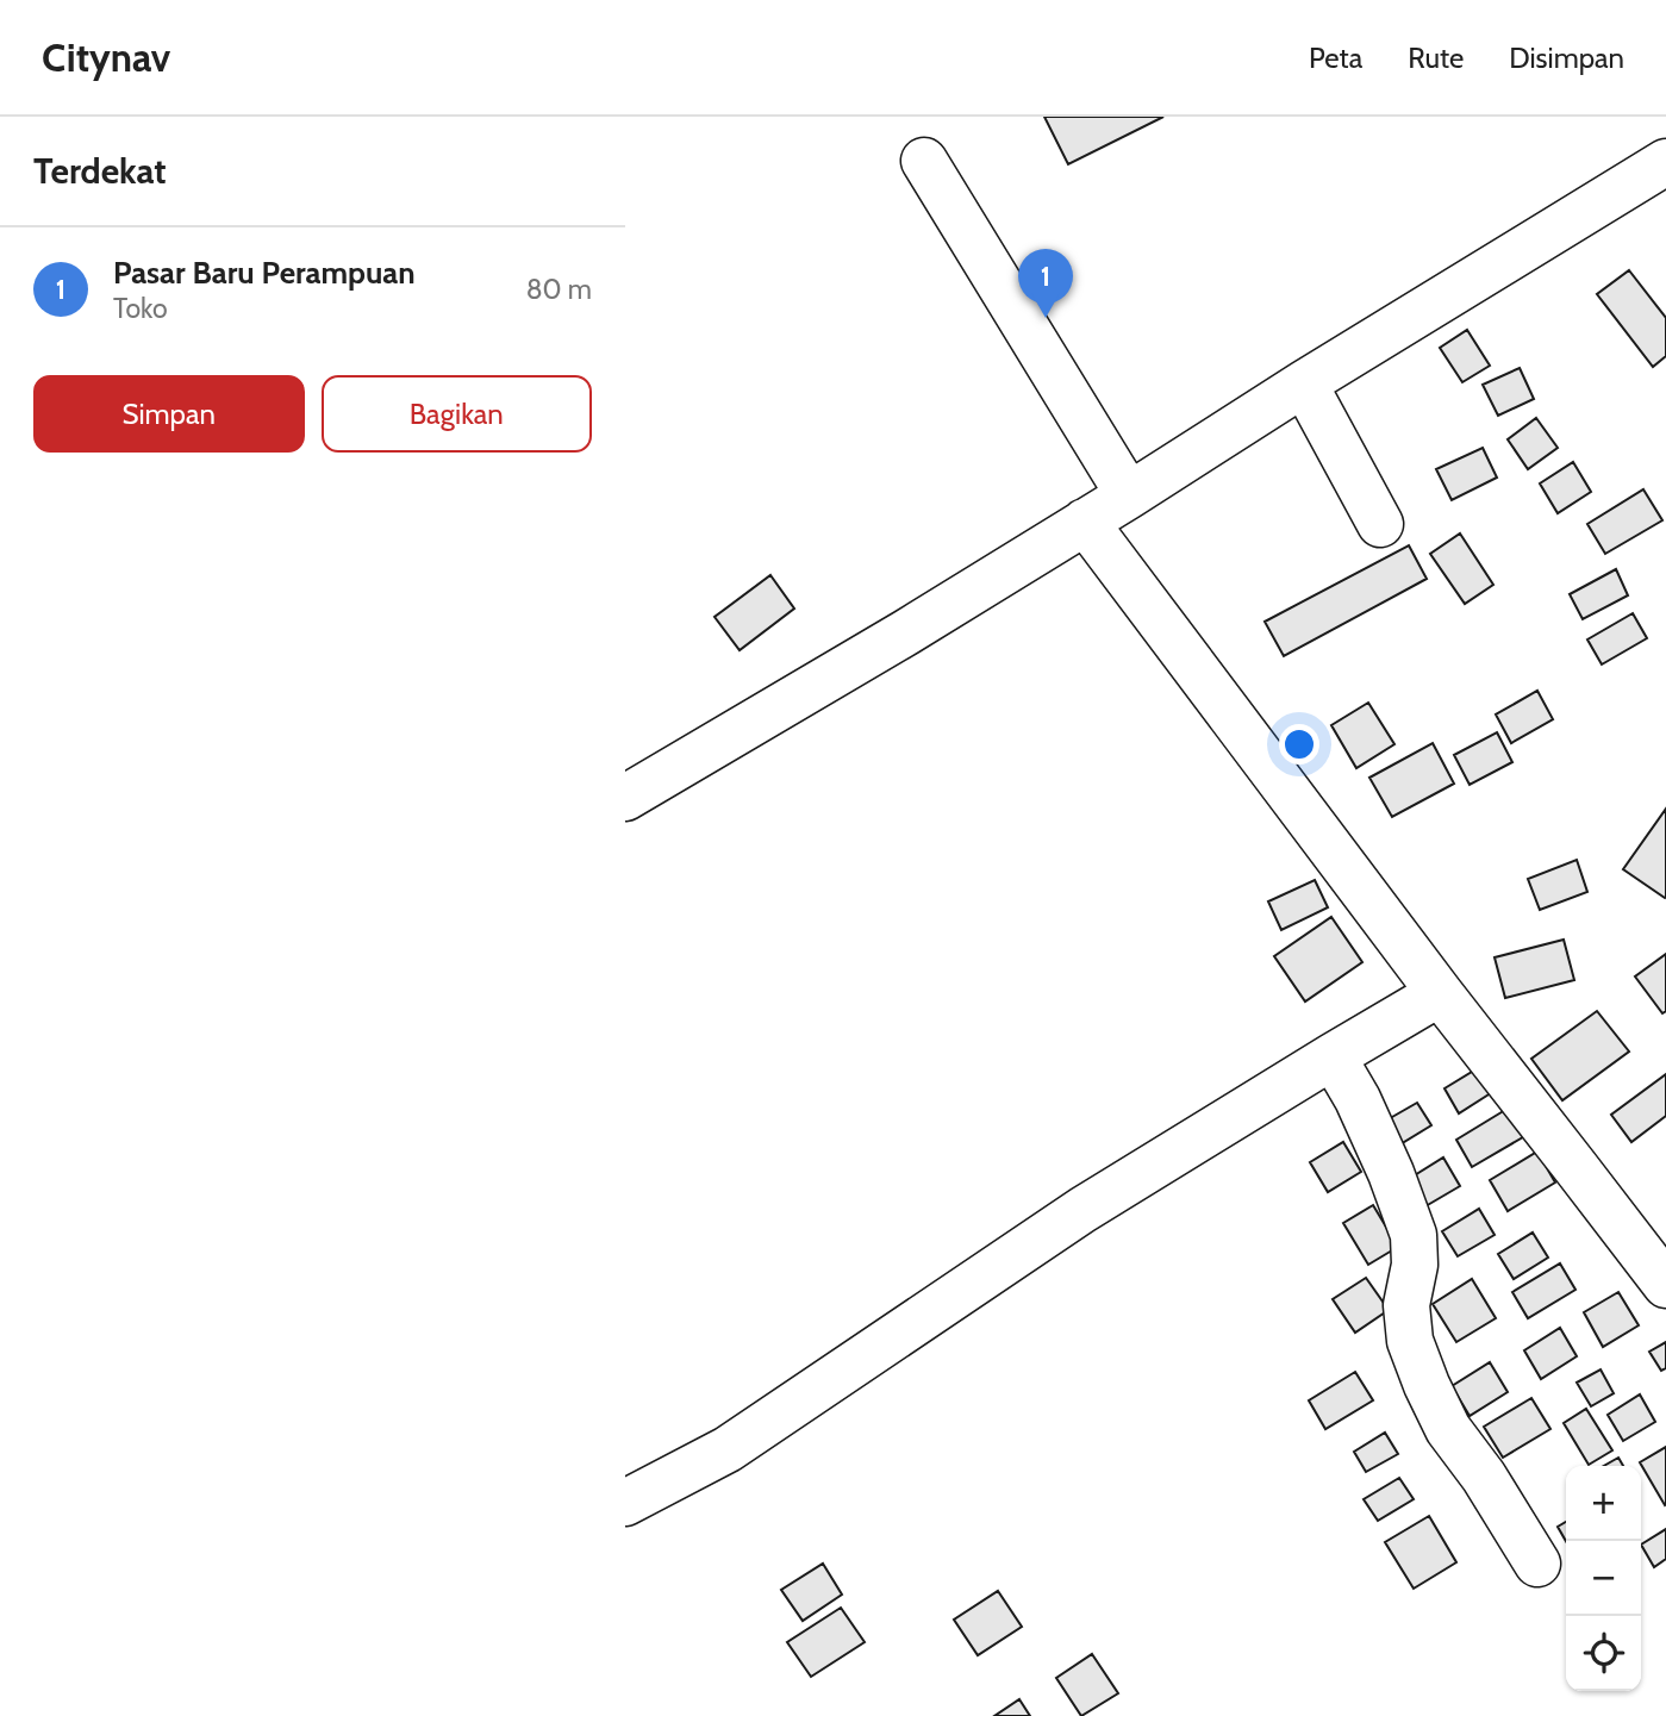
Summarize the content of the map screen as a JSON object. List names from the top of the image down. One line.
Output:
{"page":{"header":"Citynav","nav":["Peta","Rute","Disimpan"],"heading":"Terdekat","list":[{"mark":"1","name":"Pasar Baru Perampuan","note":"Toko","value":"80 m"}],"pins":"1","buttons":["Simpan","Bagikan"],"map_buttons":["+","−"]}}
